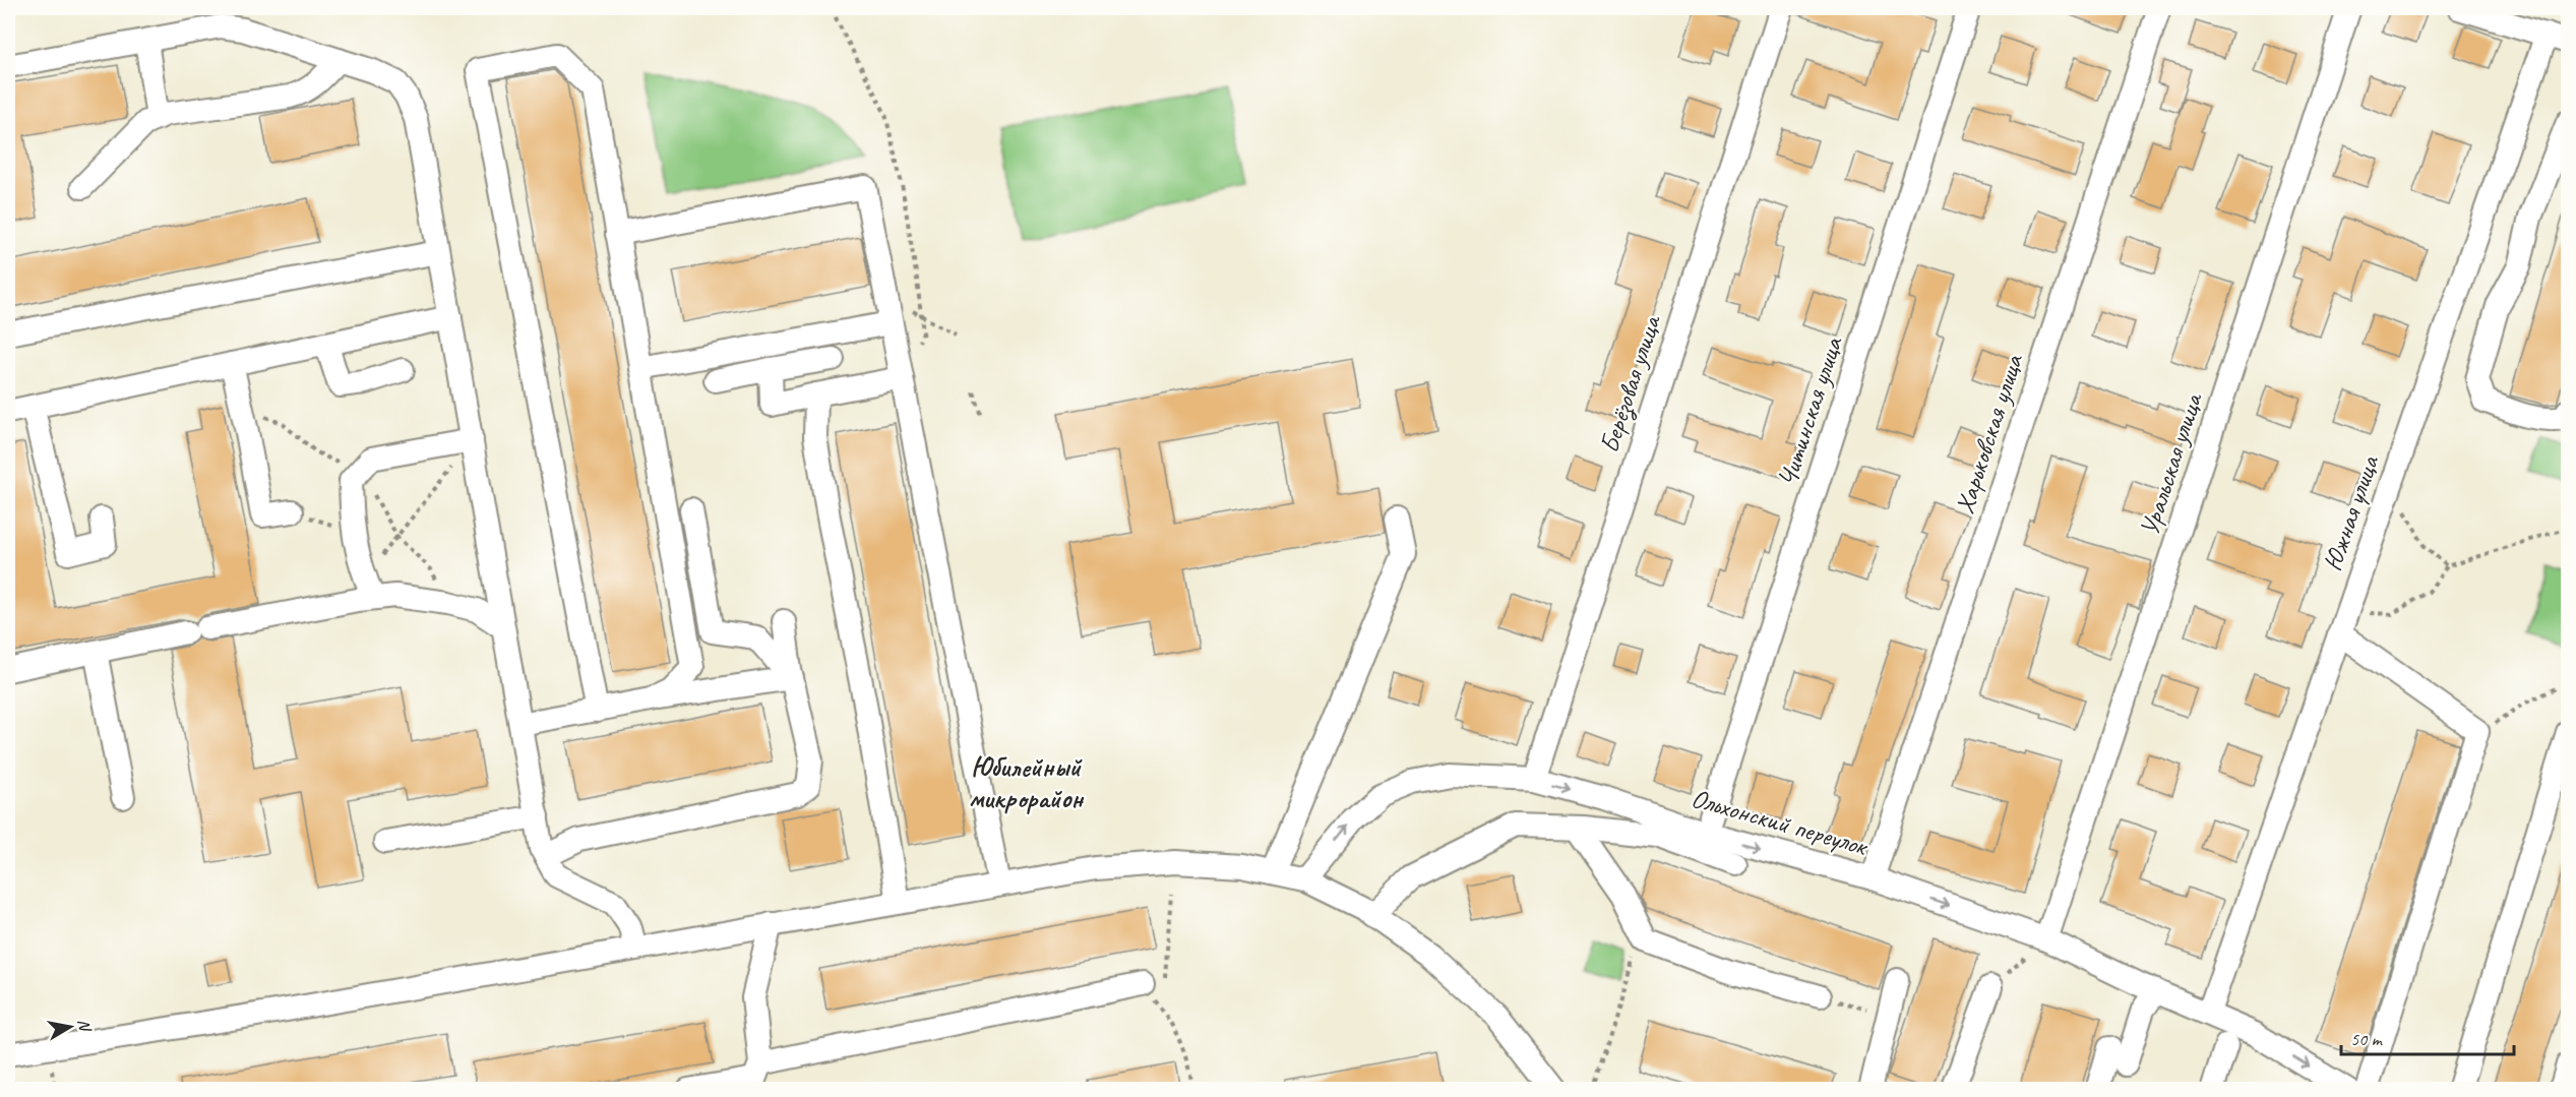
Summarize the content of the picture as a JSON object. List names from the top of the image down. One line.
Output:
{"streets":{"street":["Берёзовая улица","Читинская улица","Харьковская улица","Уральская улица","Южная улица","Ольхонский переулок"]},"crossings":[["Берёзовая улица","Ольхонский переулок"],["Читинская улица","Ольхонский переулок"],["Харьковская улица","Ольхонский переулок"],["Уральская улица","Ольхонский переулок"],["Южная улица","Ольхонский переулок"]],"districts":["Юбилейный микрорайон"],"scale_bar":"50 m","north":"right"}
